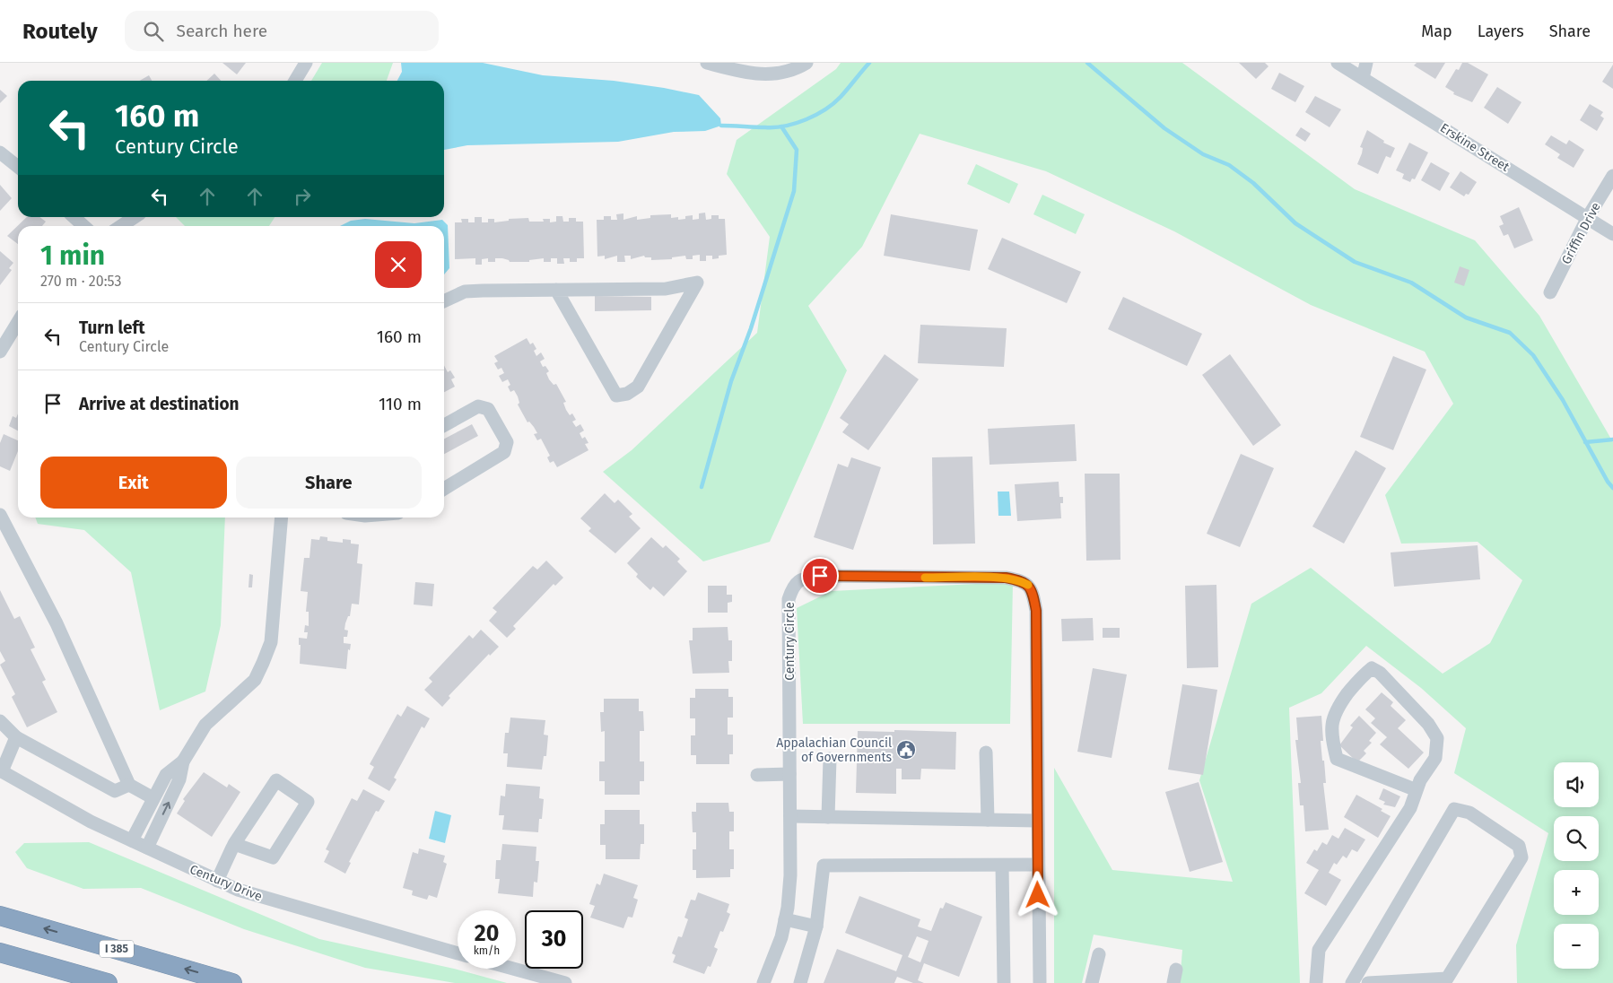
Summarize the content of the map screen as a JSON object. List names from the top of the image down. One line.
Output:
{"streets":{"highway":["I 385"],"street":["Erskine Street","Griffin Drive","Century Circle","Century Drive"]},"crossings":[["Erskine Street","Griffin Drive"]],"places":{"public building":["Appalachian Council of Governments"]},"page":{"header":"Routely","search":"Search here","nav":["Map","Layers","Share"],"turn":["160 m","Century Circle"],"heading":["1 min","270 m · 20:53"],"list":[{"name":"Turn left","note":"Century Circle","value":"160 m"},{"name":"Arrive at destination","value":"110 m"}],"buttons":["Exit","Share"],"map_buttons":["+","−"],"speed":"20 km/h","limit":"30"}}
